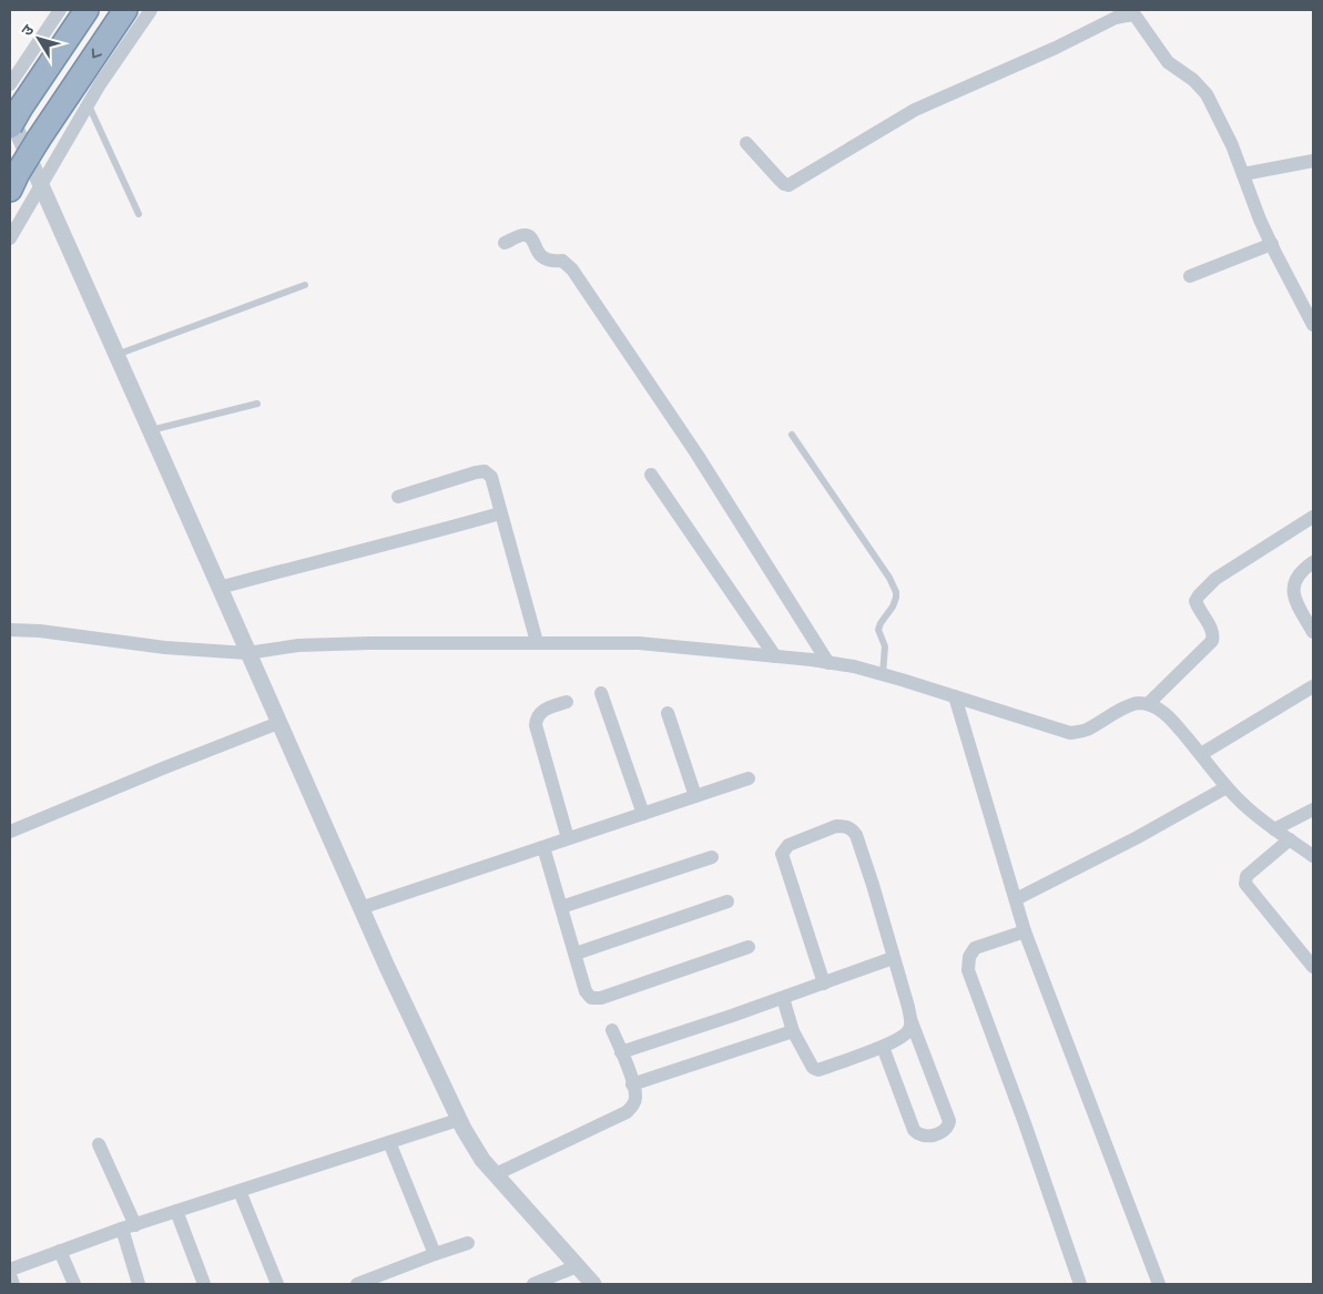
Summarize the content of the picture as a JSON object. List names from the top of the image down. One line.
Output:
{"north":"top left"}
